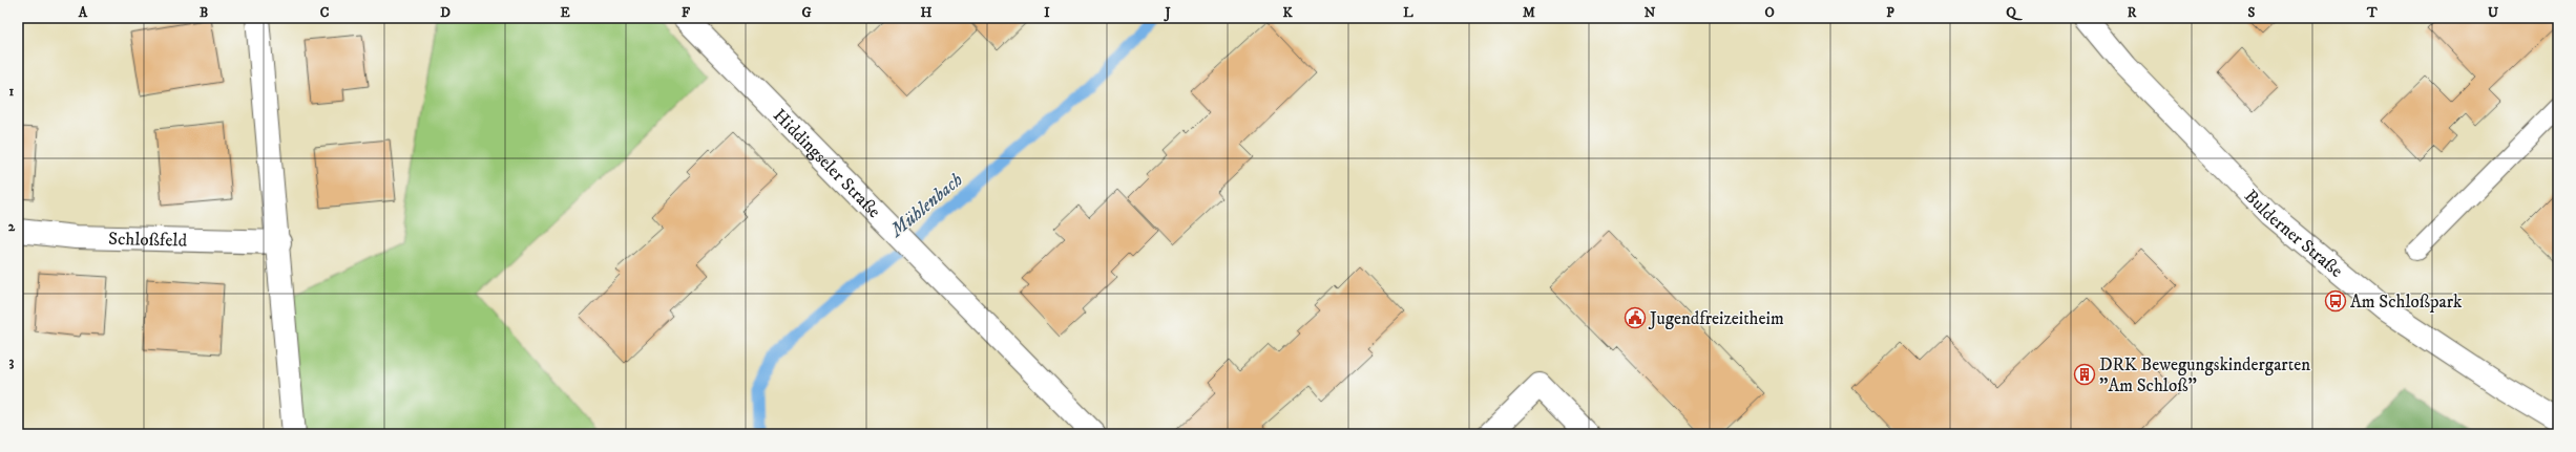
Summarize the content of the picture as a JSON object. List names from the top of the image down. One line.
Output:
{"streets":{"street":["Hiddingseler Straße","Bulderner Straße","Schloßfeld"]},"water":["Mühlenbach"],"places":{"bus stop":["Am Schloßpark"],"public building":["Jugendfreizeitheim"],"building":["DRK Bewegungskindergarten \"Am Schloß\""]},"grid":{"columns":["A","B","C","D","E","F","G","H","I","J","K","L","M","N","O","P","Q","R","S","T","U"],"rows":["1","2","3"]}}
